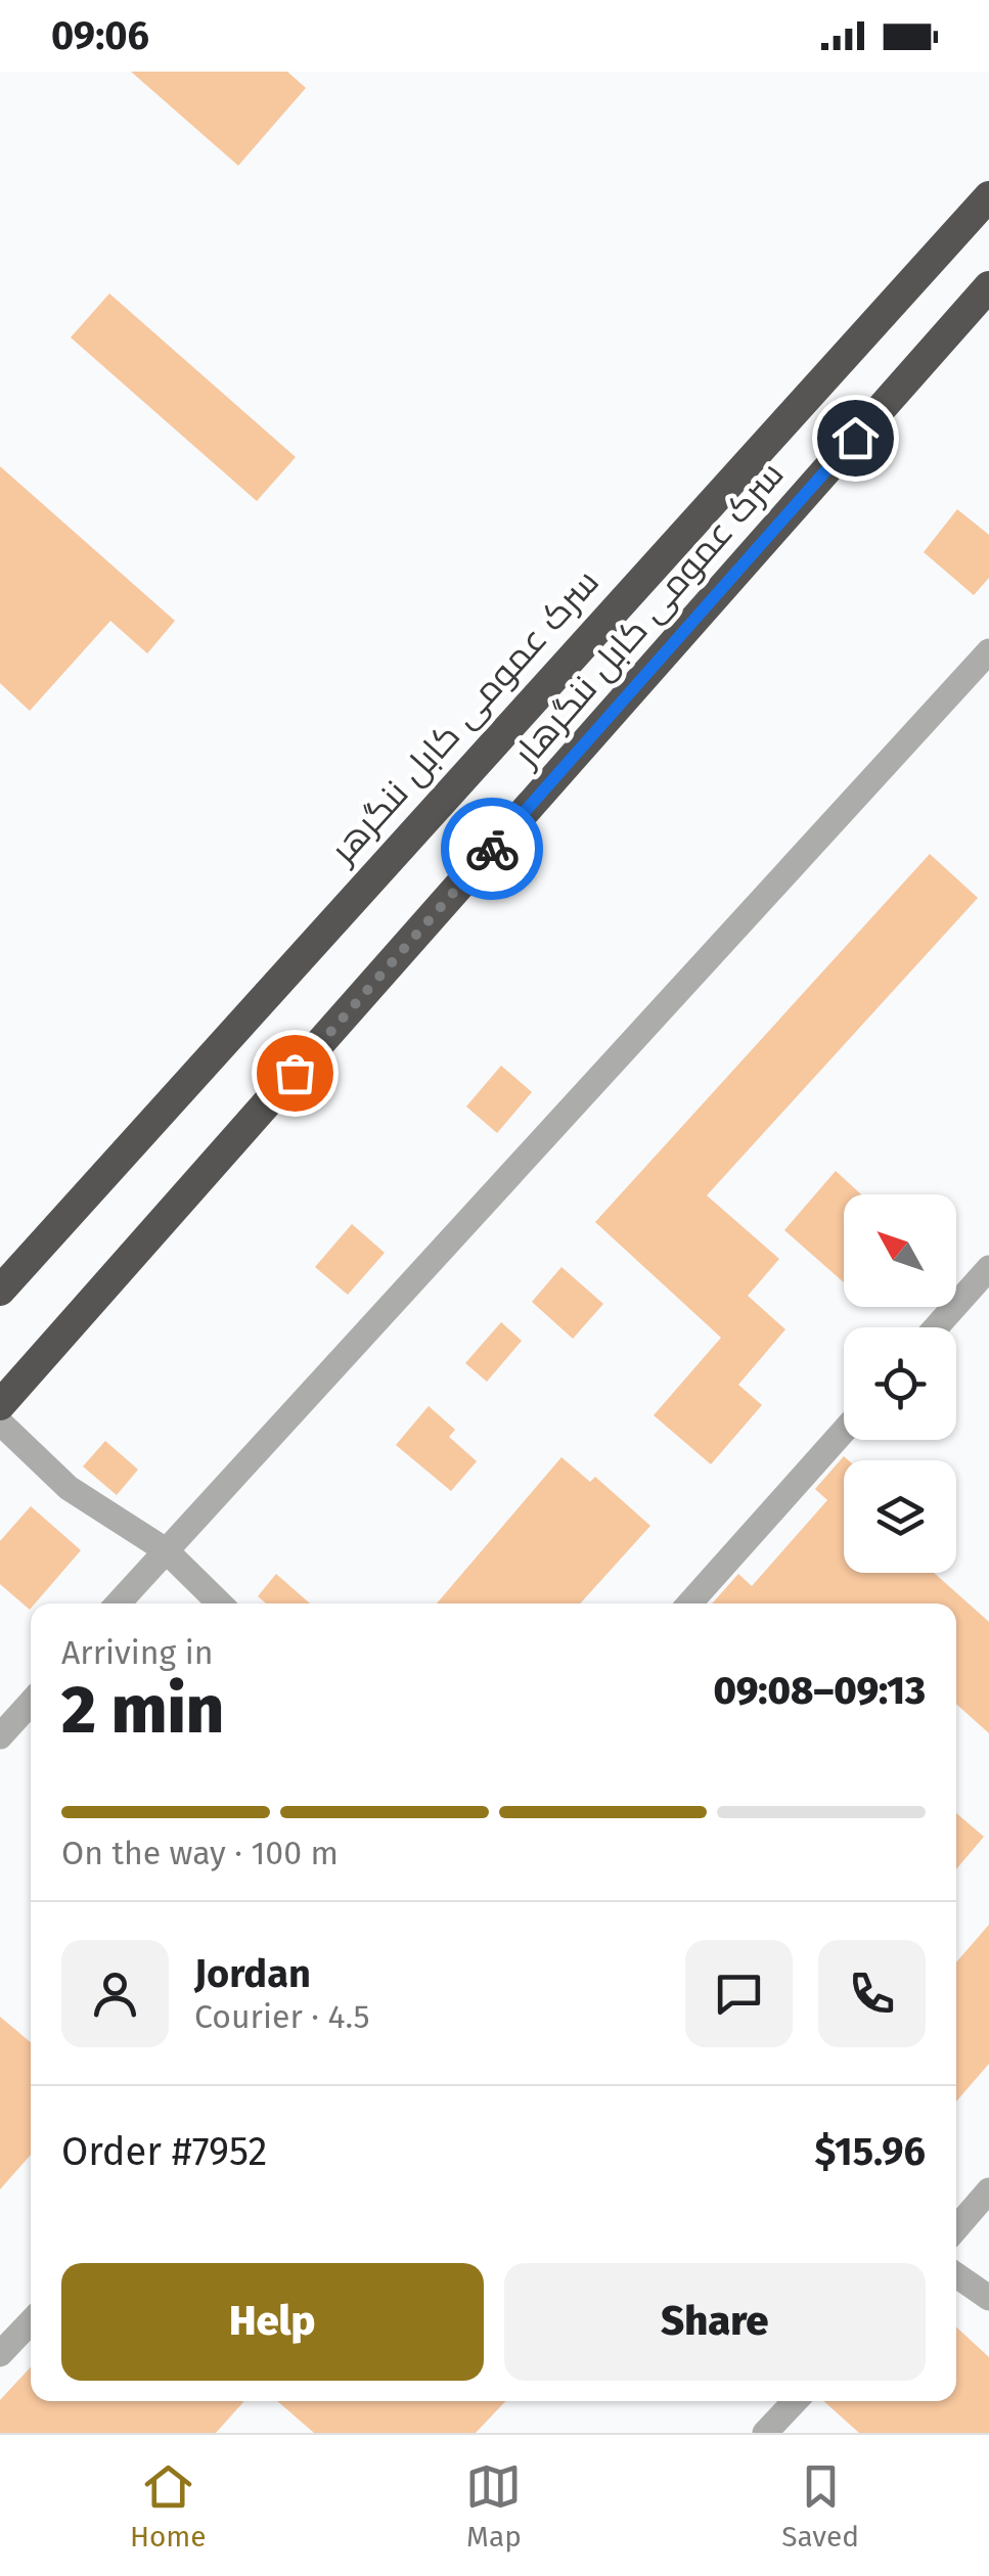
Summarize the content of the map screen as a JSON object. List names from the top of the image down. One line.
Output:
{"streets":{"highway":["سرک عمومی کابل ننگرهار","سرک عمومی کابل ننگرهر"]},"north":"top left","page":{"status":"09:06","heading":["2 min","Arriving in","09:08–09:13"],"panel":["Jordan","Courier · 4.5","Order #7952","$15.96"],"bar":"On the way · 100 m","buttons":["Help","Share"],"tabs":["Home","Map","Saved"]}}
